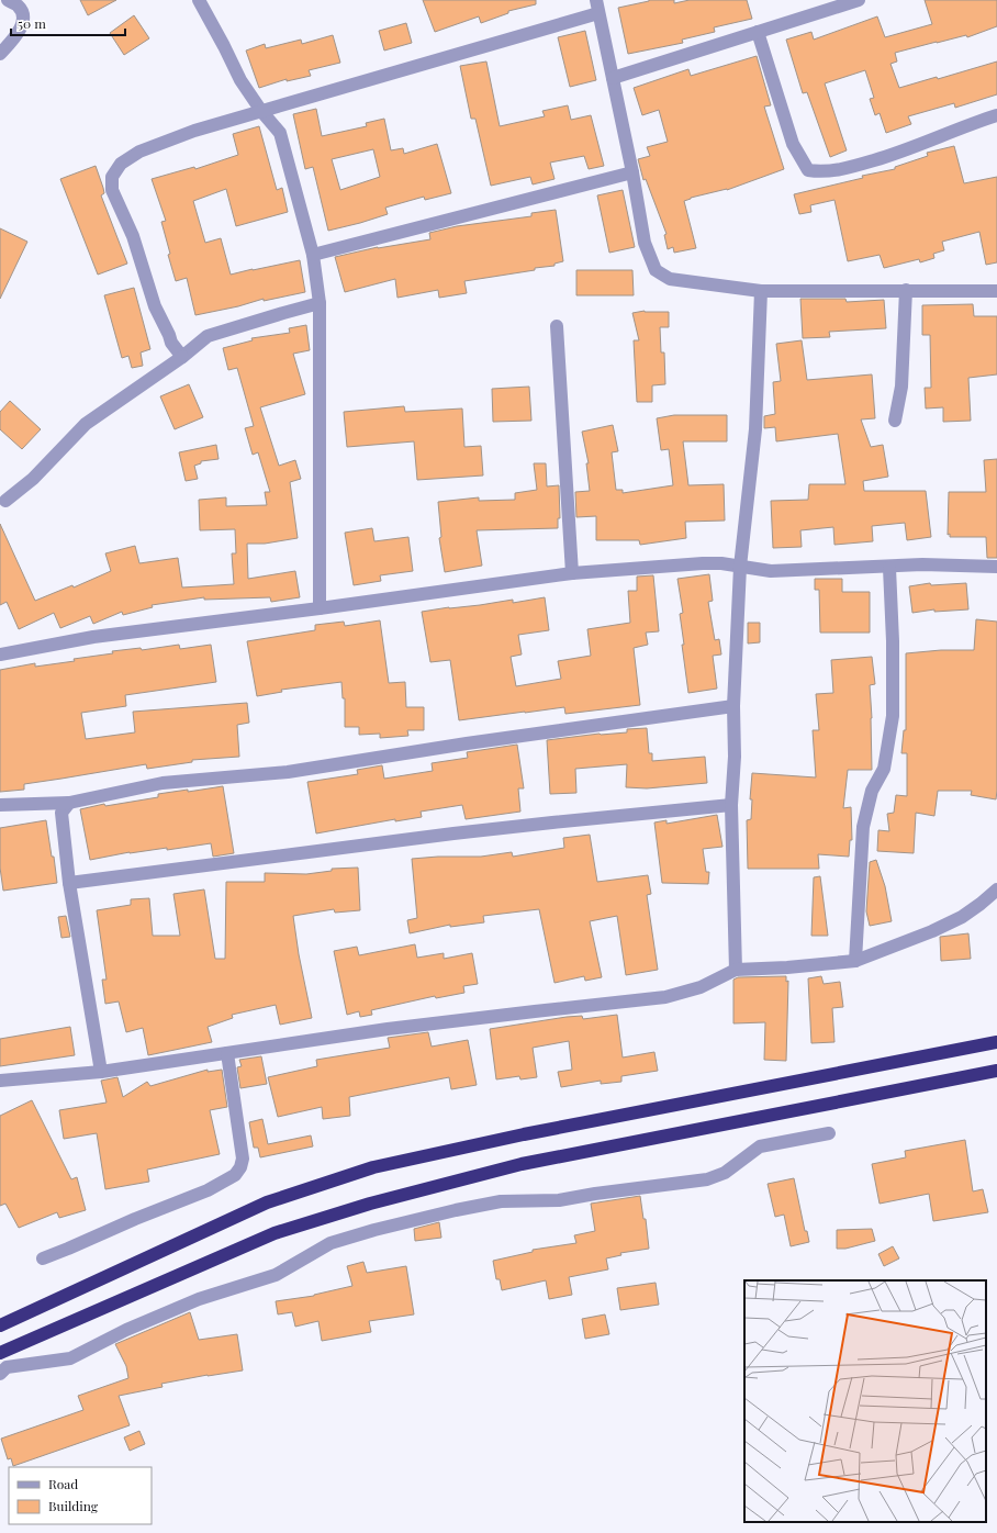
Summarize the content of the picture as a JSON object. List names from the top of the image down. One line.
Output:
{"legend":["Road","Building"],"scale_bar":"50 m"}
